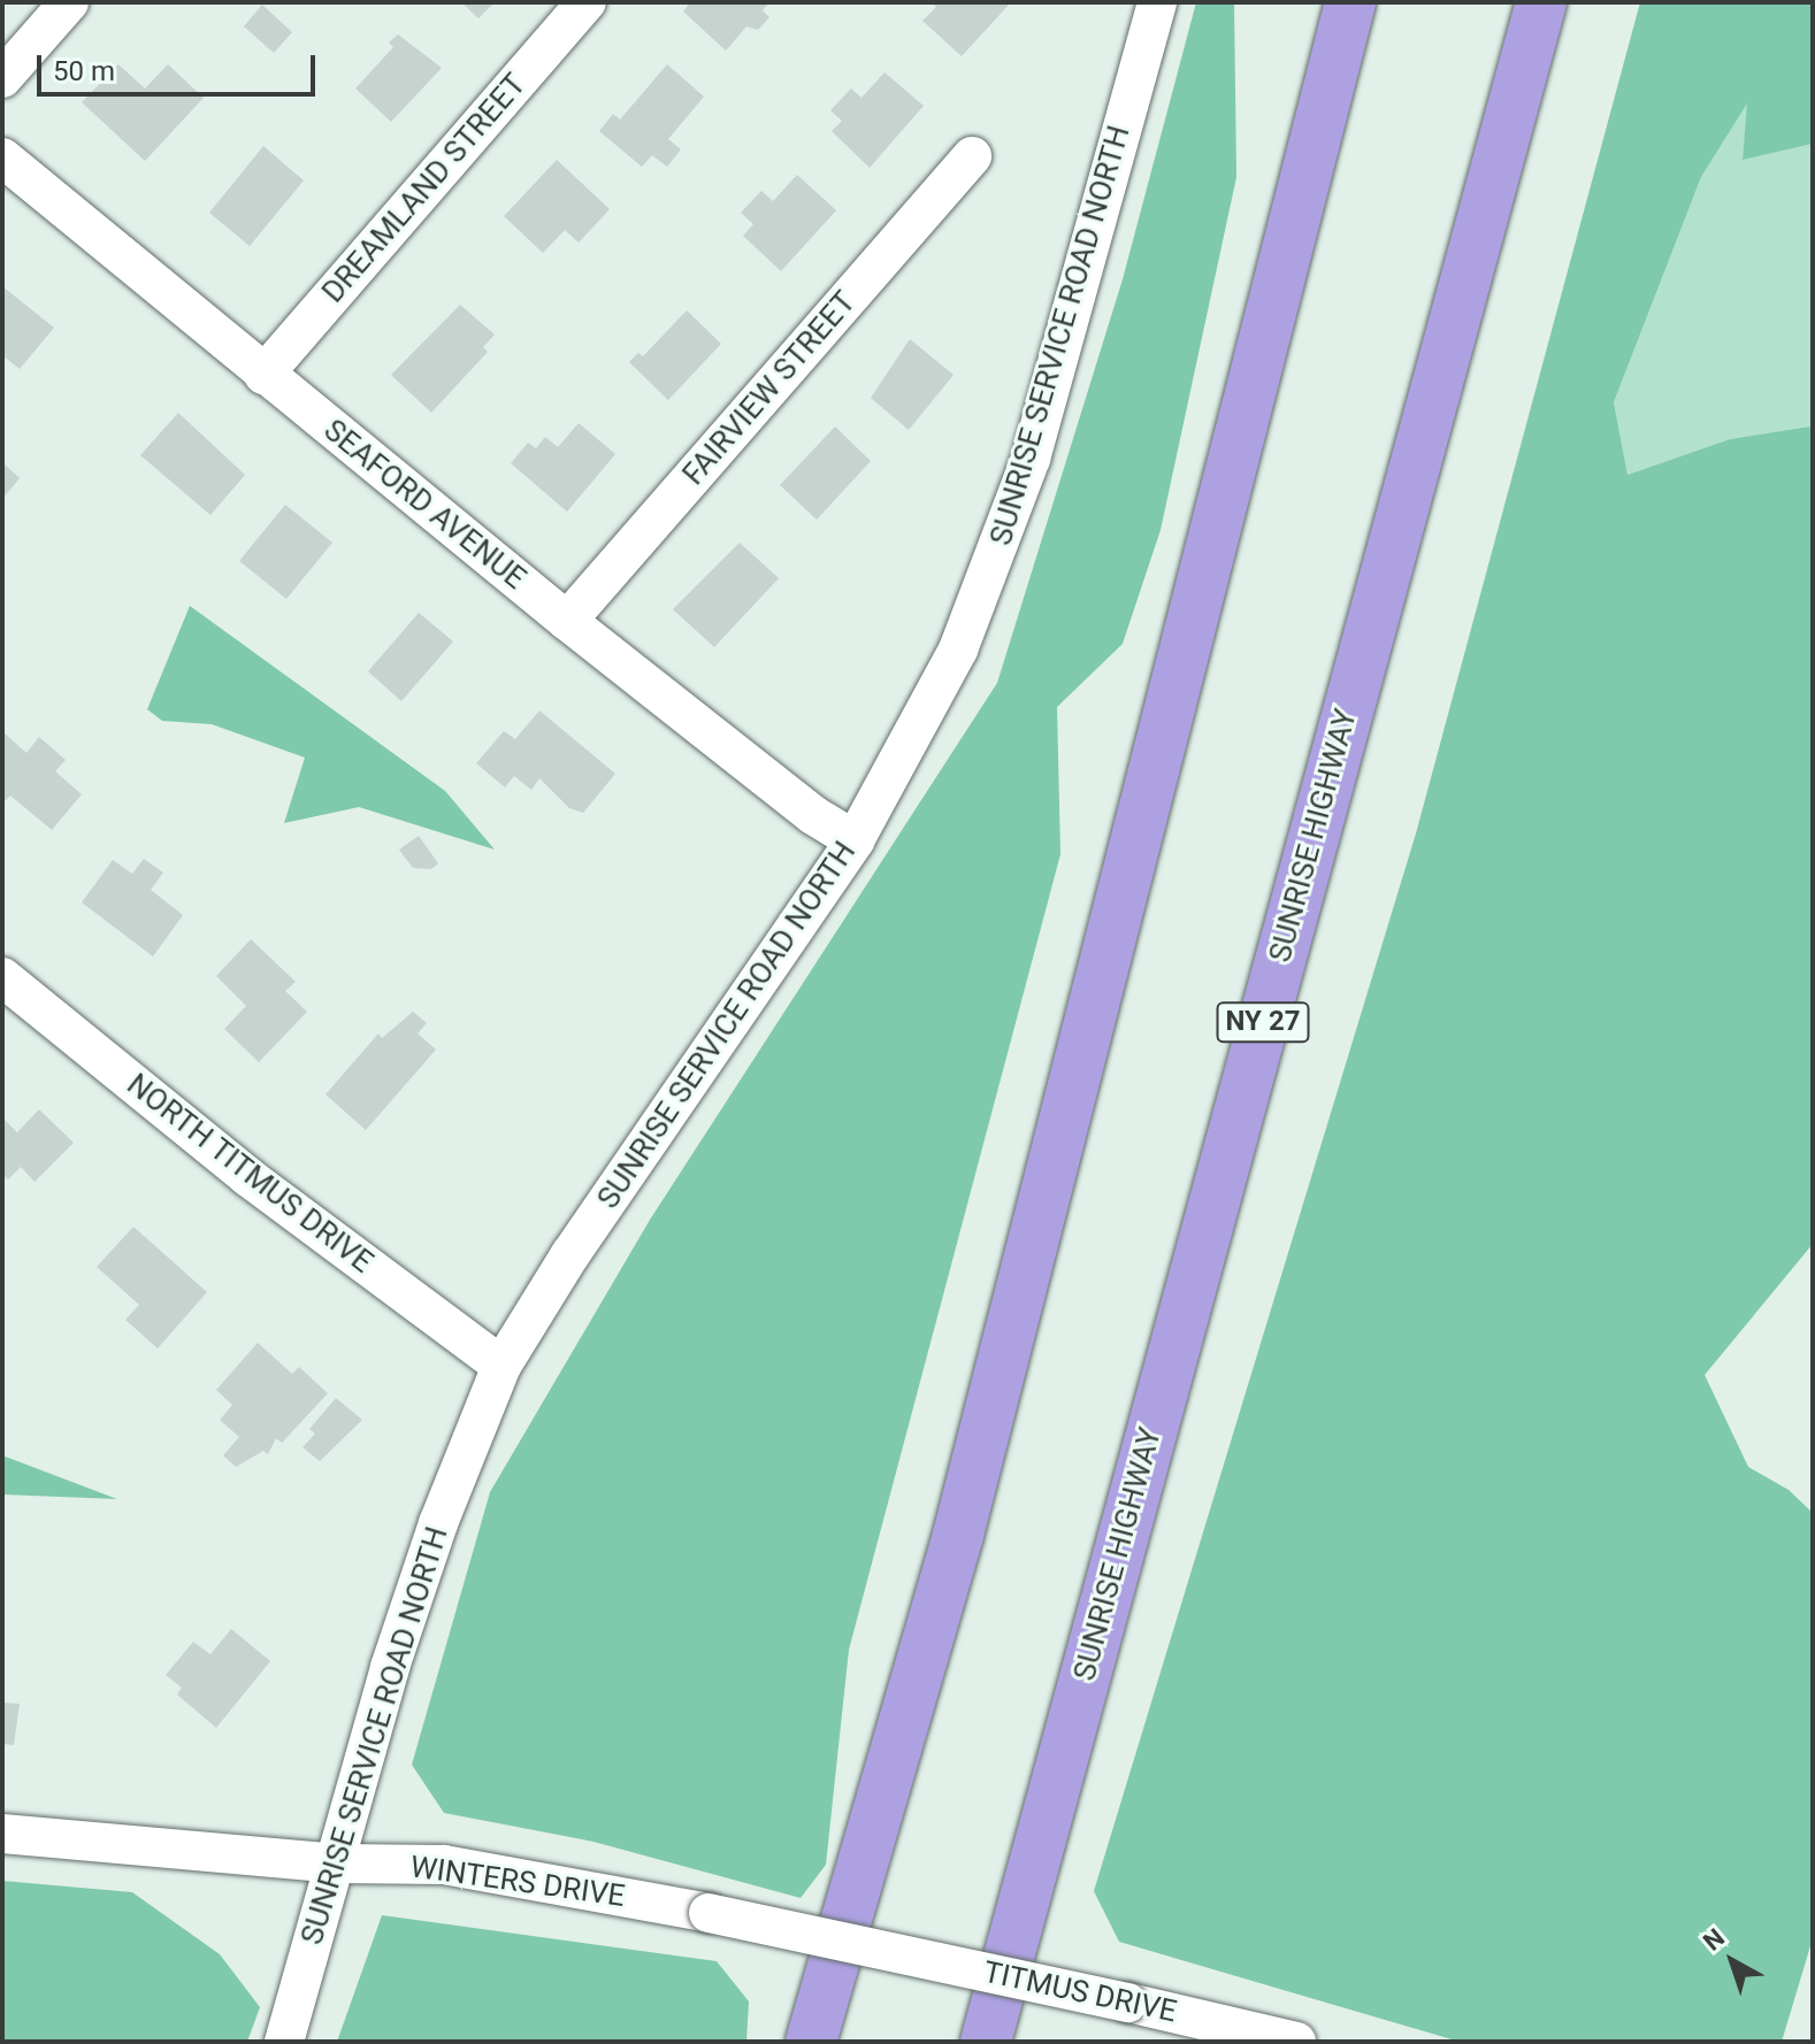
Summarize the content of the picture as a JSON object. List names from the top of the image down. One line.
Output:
{"streets":{"highway":["SUNRISE HIGHWAY","NY 27"],"street":["DREAMLAND STREET","SUNRISE SERVICE ROAD NORTH","FAIRVIEW STREET","SEAFORD AVENUE","NORTH TITMUS DRIVE","WINTERS DRIVE","TITMUS DRIVE"]},"crossings":[["DREAMLAND STREET","SEAFORD AVENUE"],["SUNRISE SERVICE ROAD NORTH","SEAFORD AVENUE"],["SUNRISE SERVICE ROAD NORTH","NORTH TITMUS DRIVE"],["SUNRISE SERVICE ROAD NORTH","WINTERS DRIVE"],["FAIRVIEW STREET","SEAFORD AVENUE"],["WINTERS DRIVE","TITMUS DRIVE"]],"scale_bar":"50 m","north":"top left"}
